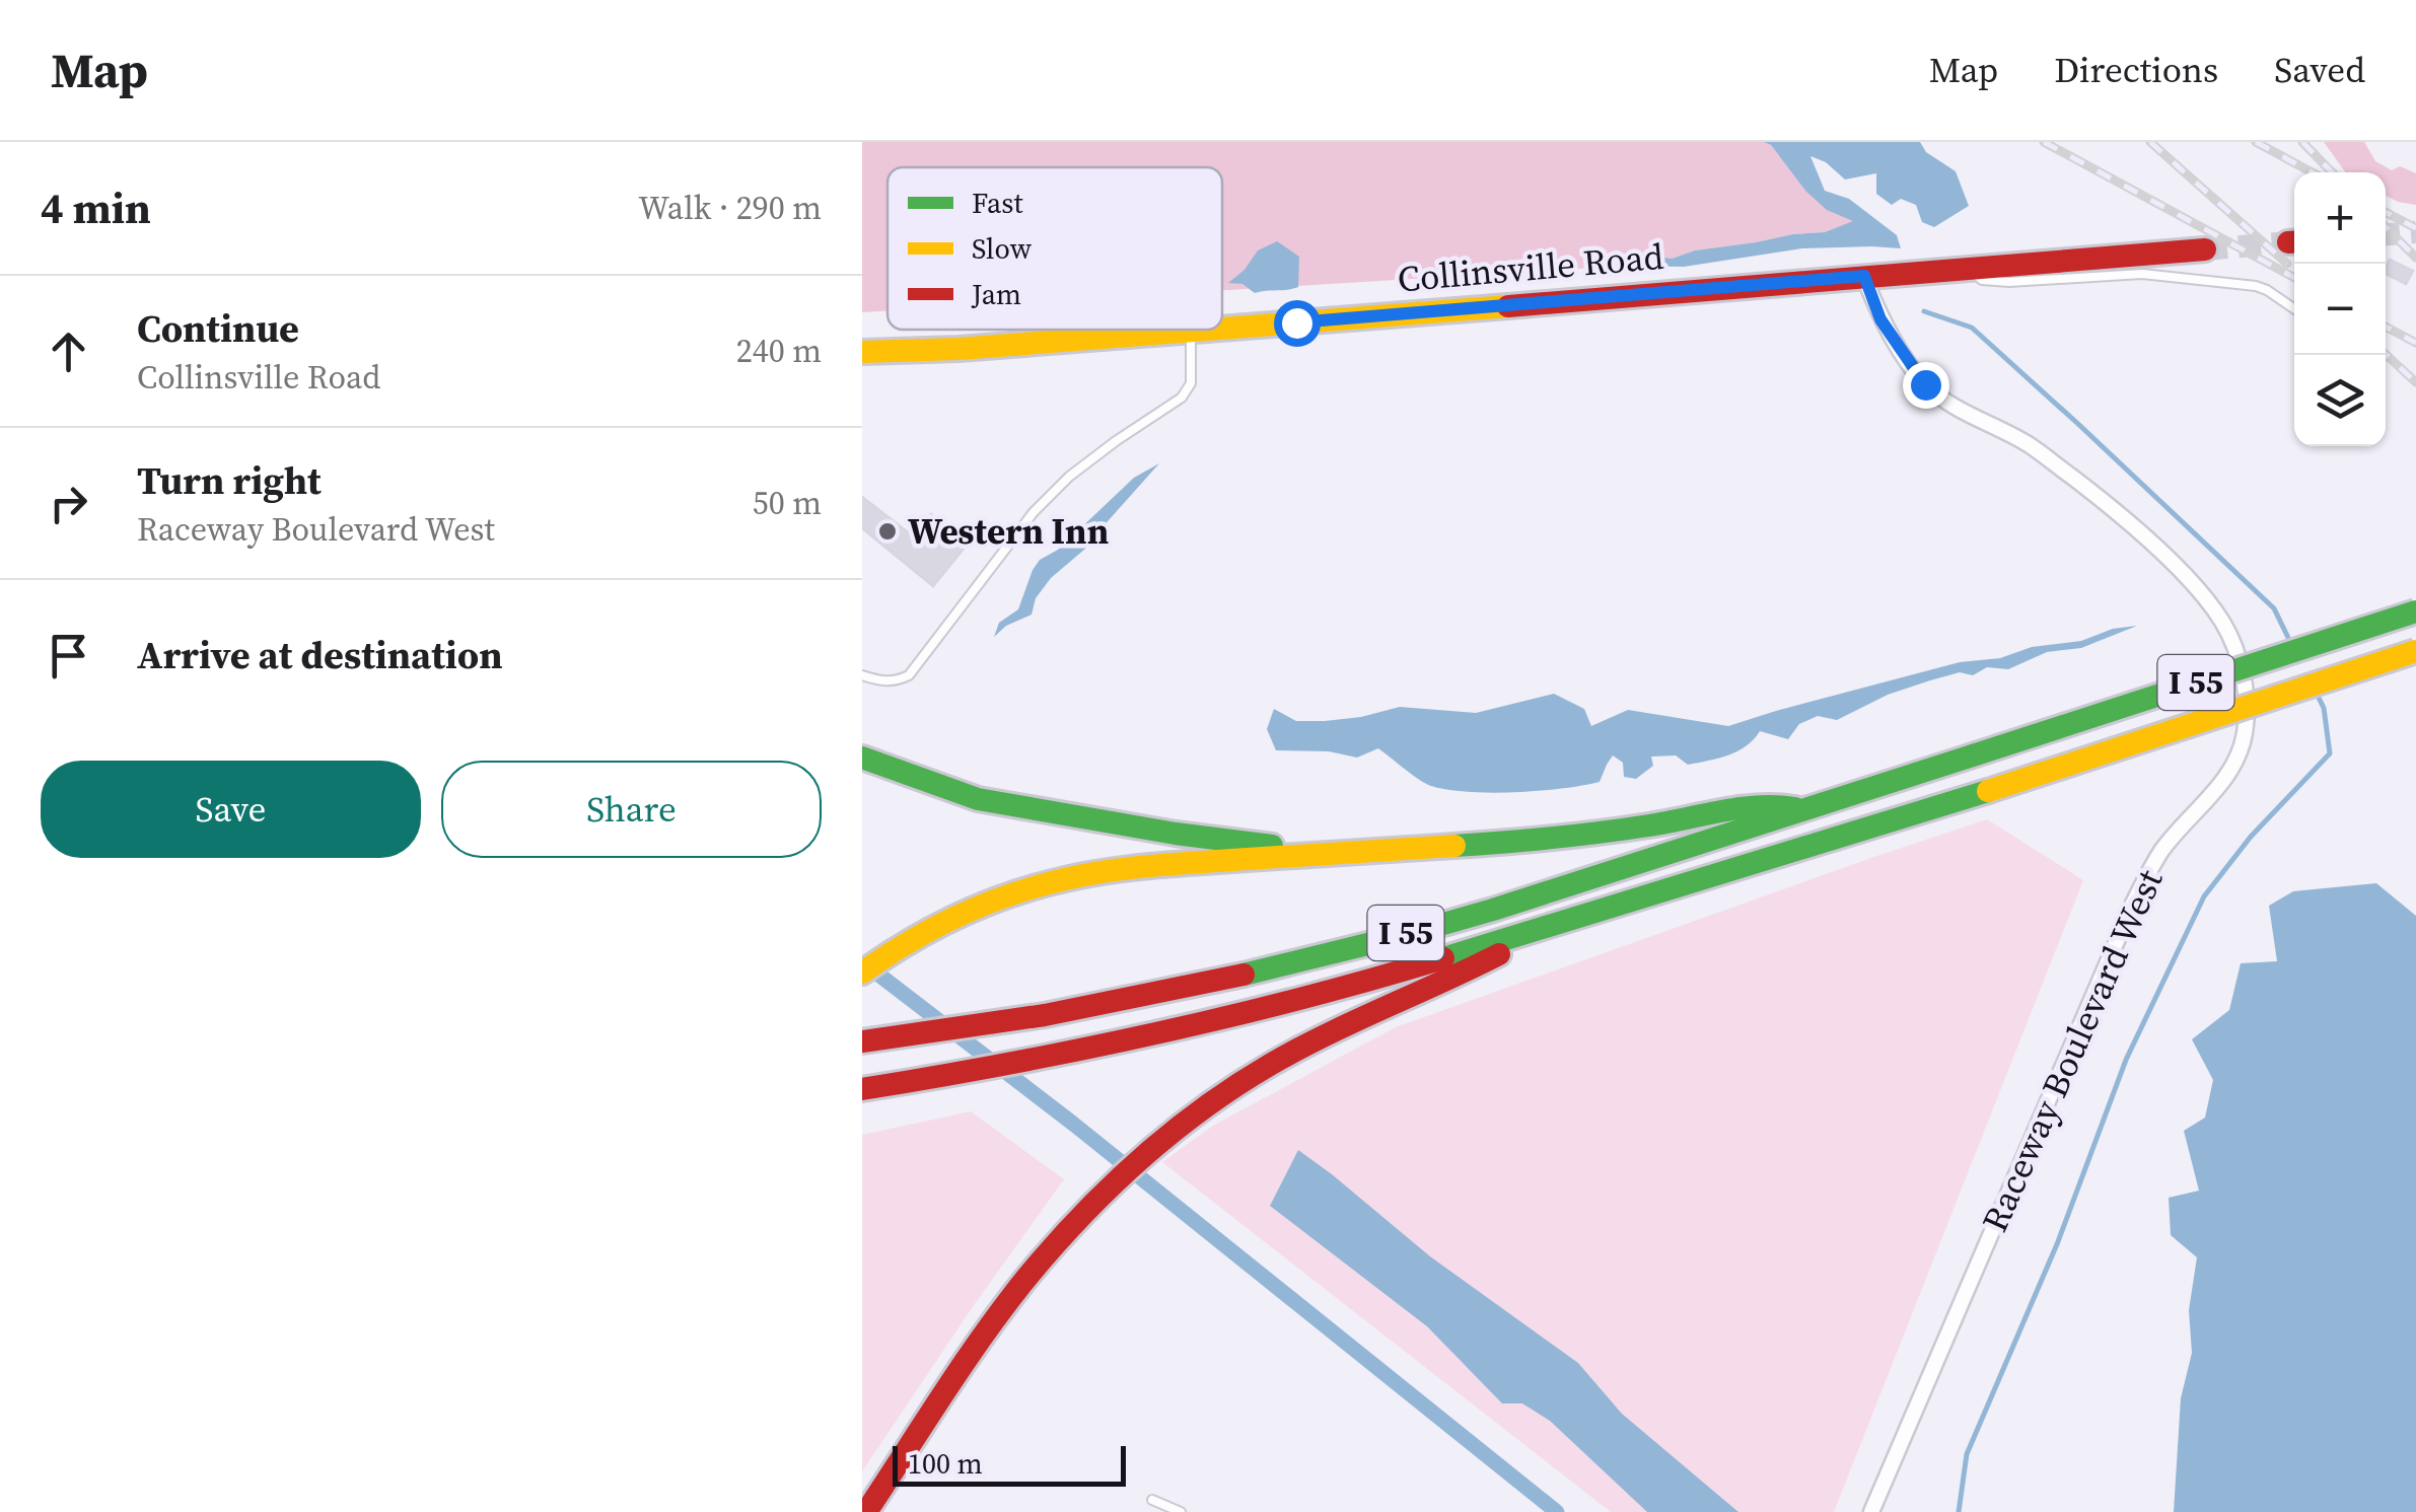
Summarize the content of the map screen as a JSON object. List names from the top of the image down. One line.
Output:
{"streets":{"main road":["Collinsville Road","I 55"],"street":["Raceway Boulevard West"]},"crossings":[["Collinsville Road","Raceway Boulevard West"]],"places":["Western Inn"],"legend":["Fast","Slow","Jam"],"scale_bar":"100 m","page":{"header":"Map","nav":["Map","Directions","Saved"],"heading":["4 min","Walk · 290 m"],"map_buttons":["+","−"],"list":[["Continue","Collinsville Road","240 m"],["Turn right","Raceway Boulevard West","50 m"],"Arrive at destination"],"buttons":["Save","Share"],"scale":"100 m"}}
